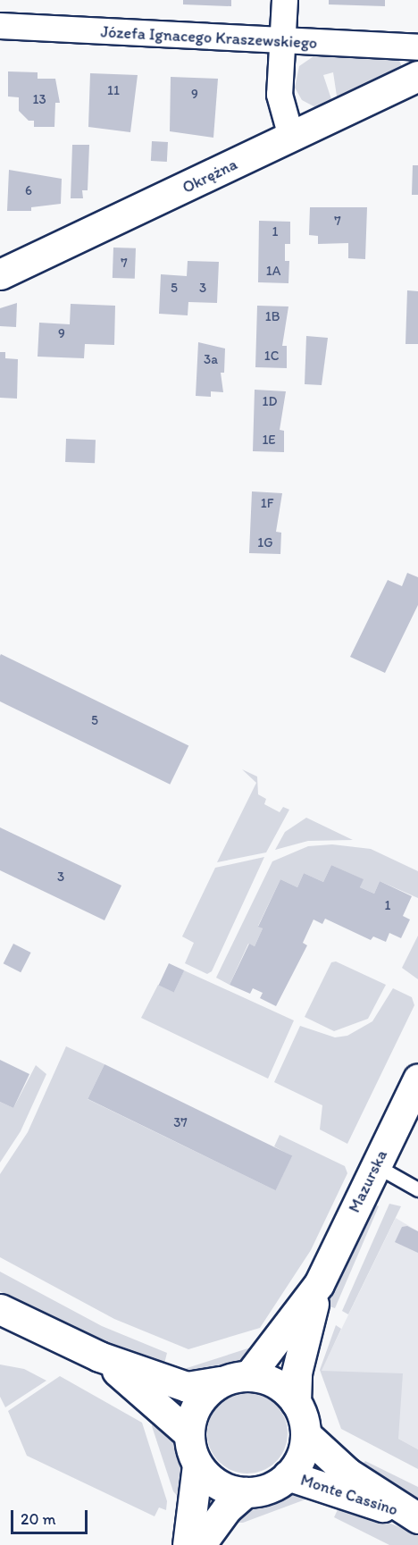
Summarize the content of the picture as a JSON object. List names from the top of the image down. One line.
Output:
{"streets":{"street":["Józefa Ignacego Kraszewskiego","Okrężna","Mazurska","Monte Cassino"]},"crossings":[["Mazurska","Monte Cassino"]],"house_numbers":["11","9","13","6","7","1","7","1A","5","3","1B","9","1C","3a","1D","1E","1F","1G","5","3","1","37"],"scale_bar":"20 m"}
